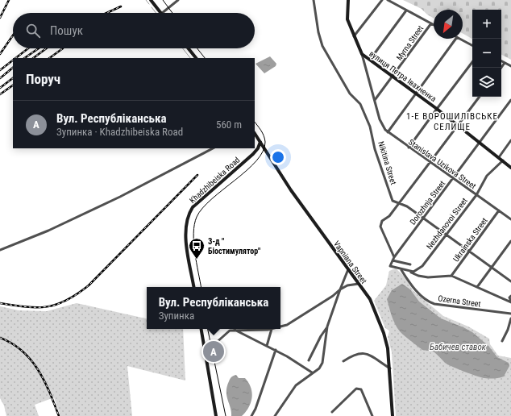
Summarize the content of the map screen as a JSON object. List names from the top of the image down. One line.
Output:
{"streets":{"street":["Myrna Street","вулиця Петра Івахненка","Nikitina Street","Stanislava Uzikova Street","Khadzhibeiska Road","Dorozhnja Street","Nezhdanovoi Street","Ukrainska Street","Vapniana Street","Ozerna Street"]},"crossings":[["Myrna Street","вулиця Петра Івахненка"],["Myrna Street","Stanislava Uzikova Street"],["вулиця Петра Івахненка","Stanislava Uzikova Street"],["вулиця Петра Івахненка","Dorozhnja Street"],["вулиця Петра Івахненка","Nezhdanovoi Street"],["Nikitina Street","Dorozhnja Street"],["Nikitina Street","Nezhdanovoi Street"],["Nikitina Street","Ukrainska Street"],["Stanislava Uzikova Street","Dorozhnja Street"],["Stanislava Uzikova Street","Nezhdanovoi Street"],["Stanislava Uzikova Street","Ukrainska Street"],["Khadzhibeiska Road","Vapniana Street"],["Dorozhnja Street","Ozerna Street"]],"districts":["1-Е ВОРОШИЛІВСЬКЕ СЕЛИЩЕ"],"water":["Бабичев ставок"],"places":{"bus stop":["З-д \" Біостимулятор\""]},"north":"bottom left","page":{"map_buttons":["+","−"],"search":"Пошук","heading":"Поруч","list":[{"mark":"A","name":"Вул. Республіканська","note":"Зупинка · Khadzhibeiska Road","value":"560 m"}],"popup":["Вул. Республіканська","Зупинка"],"pins":"A"}}
